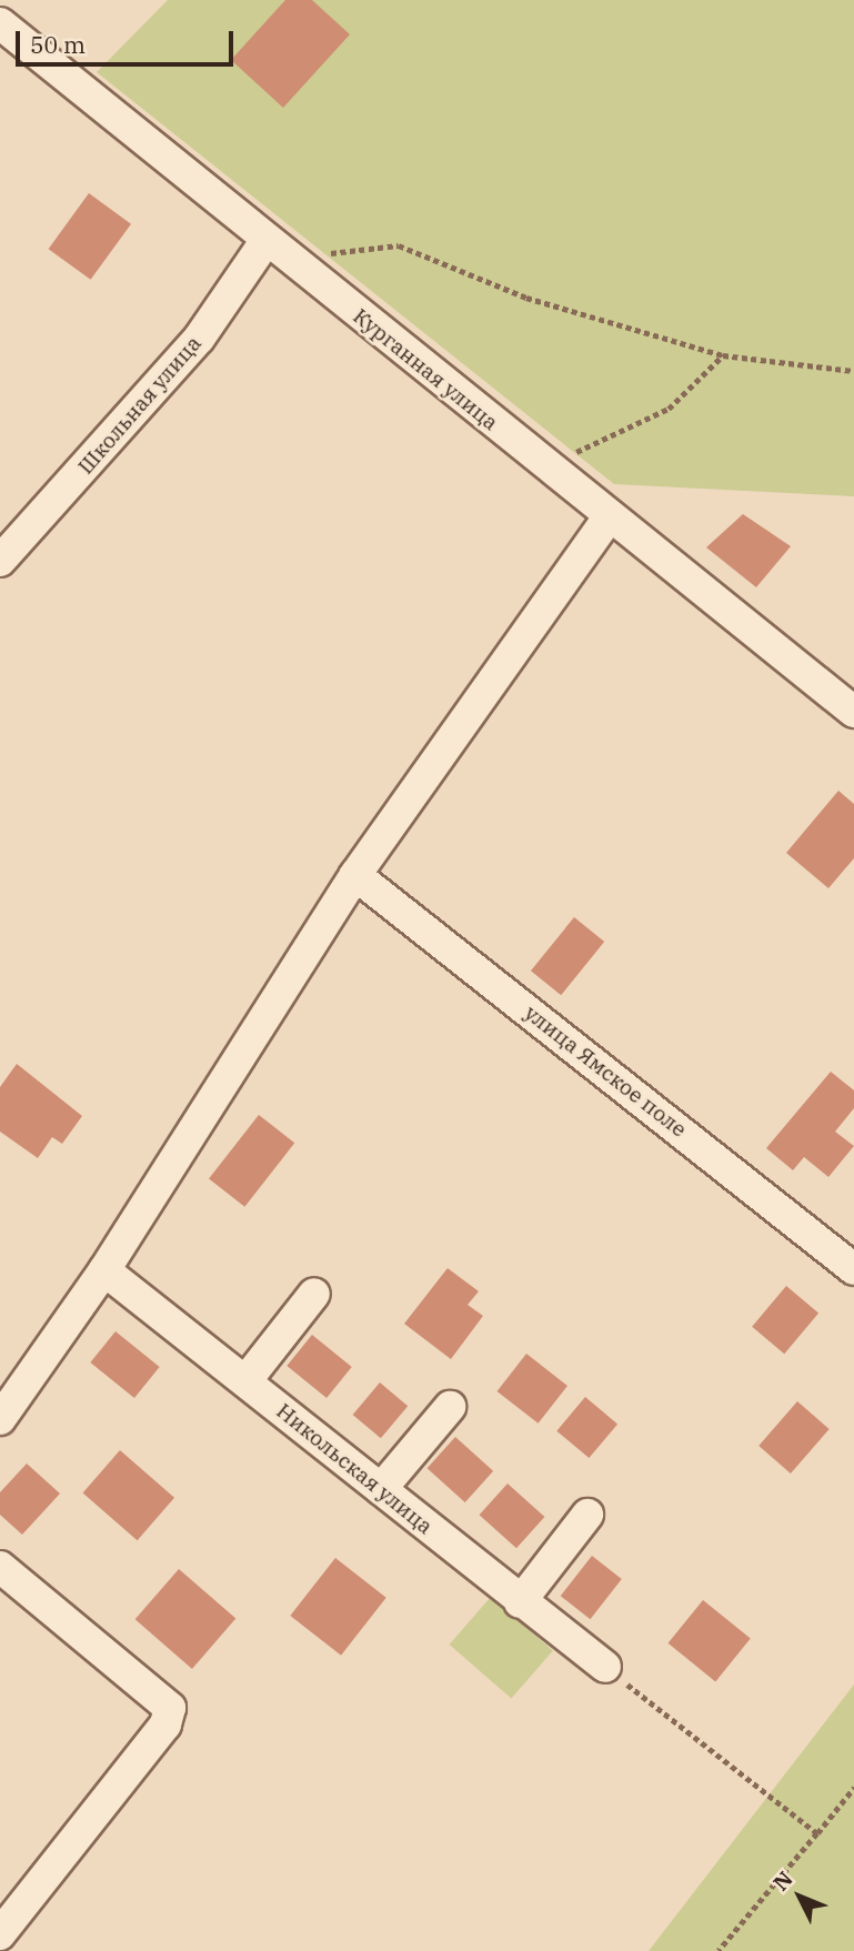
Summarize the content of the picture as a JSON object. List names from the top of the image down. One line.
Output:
{"streets":{"street":["Курганная улица","Школьная улица","улица Ямское поле","Никольская улица"]},"crossings":[["Курганная улица","Школьная улица"]],"scale_bar":"50 m","north":"top left"}
